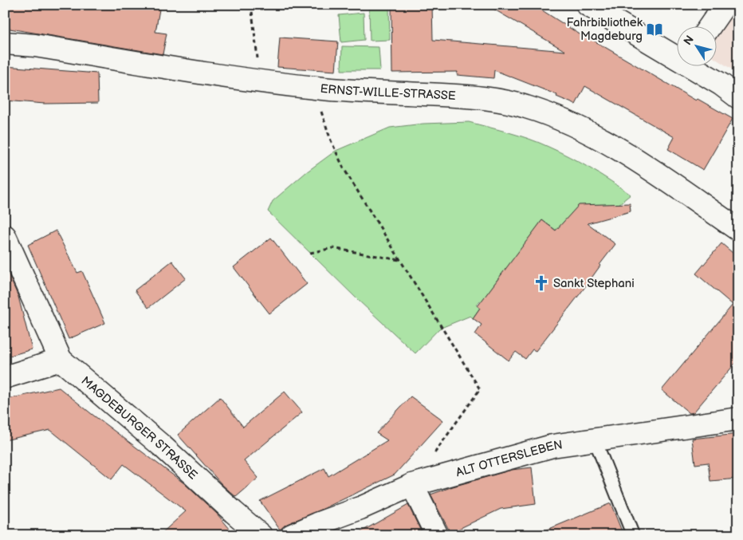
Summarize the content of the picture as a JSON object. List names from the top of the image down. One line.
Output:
{"streets":{"street":["ERNST-WILLE-STRASSE","MAGDEBURGER STRASSE","ALT OTTERSLEBEN"]},"places":{"library":["Fahrbibliothek Magdeburg"],"church":["Sankt Stephani"]},"north":"top left"}
